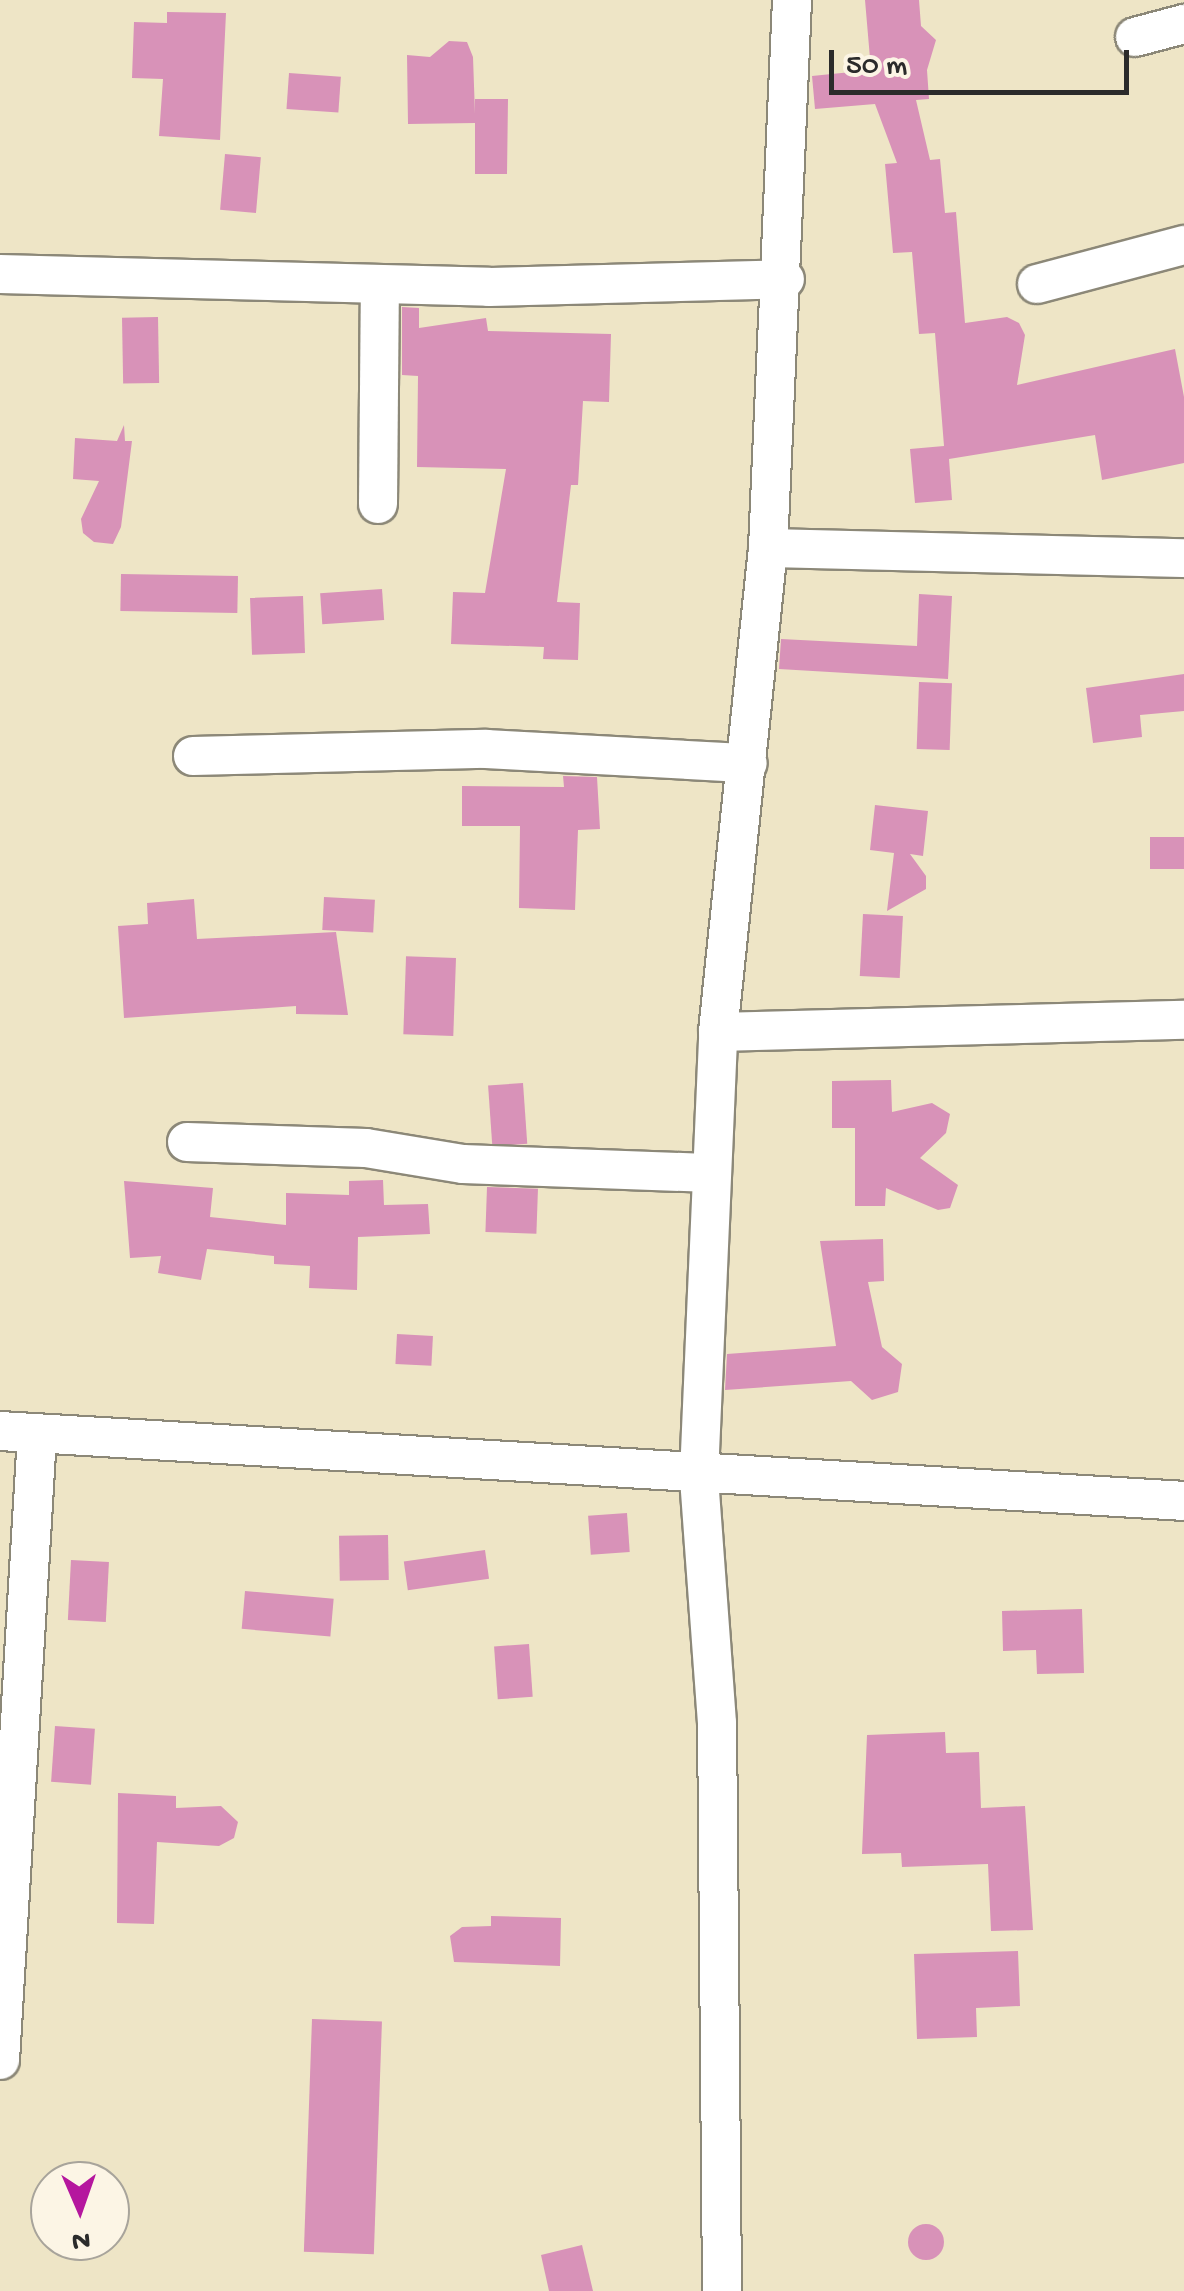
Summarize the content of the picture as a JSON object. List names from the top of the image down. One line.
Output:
{"scale_bar":"50 m","north":"bottom"}
